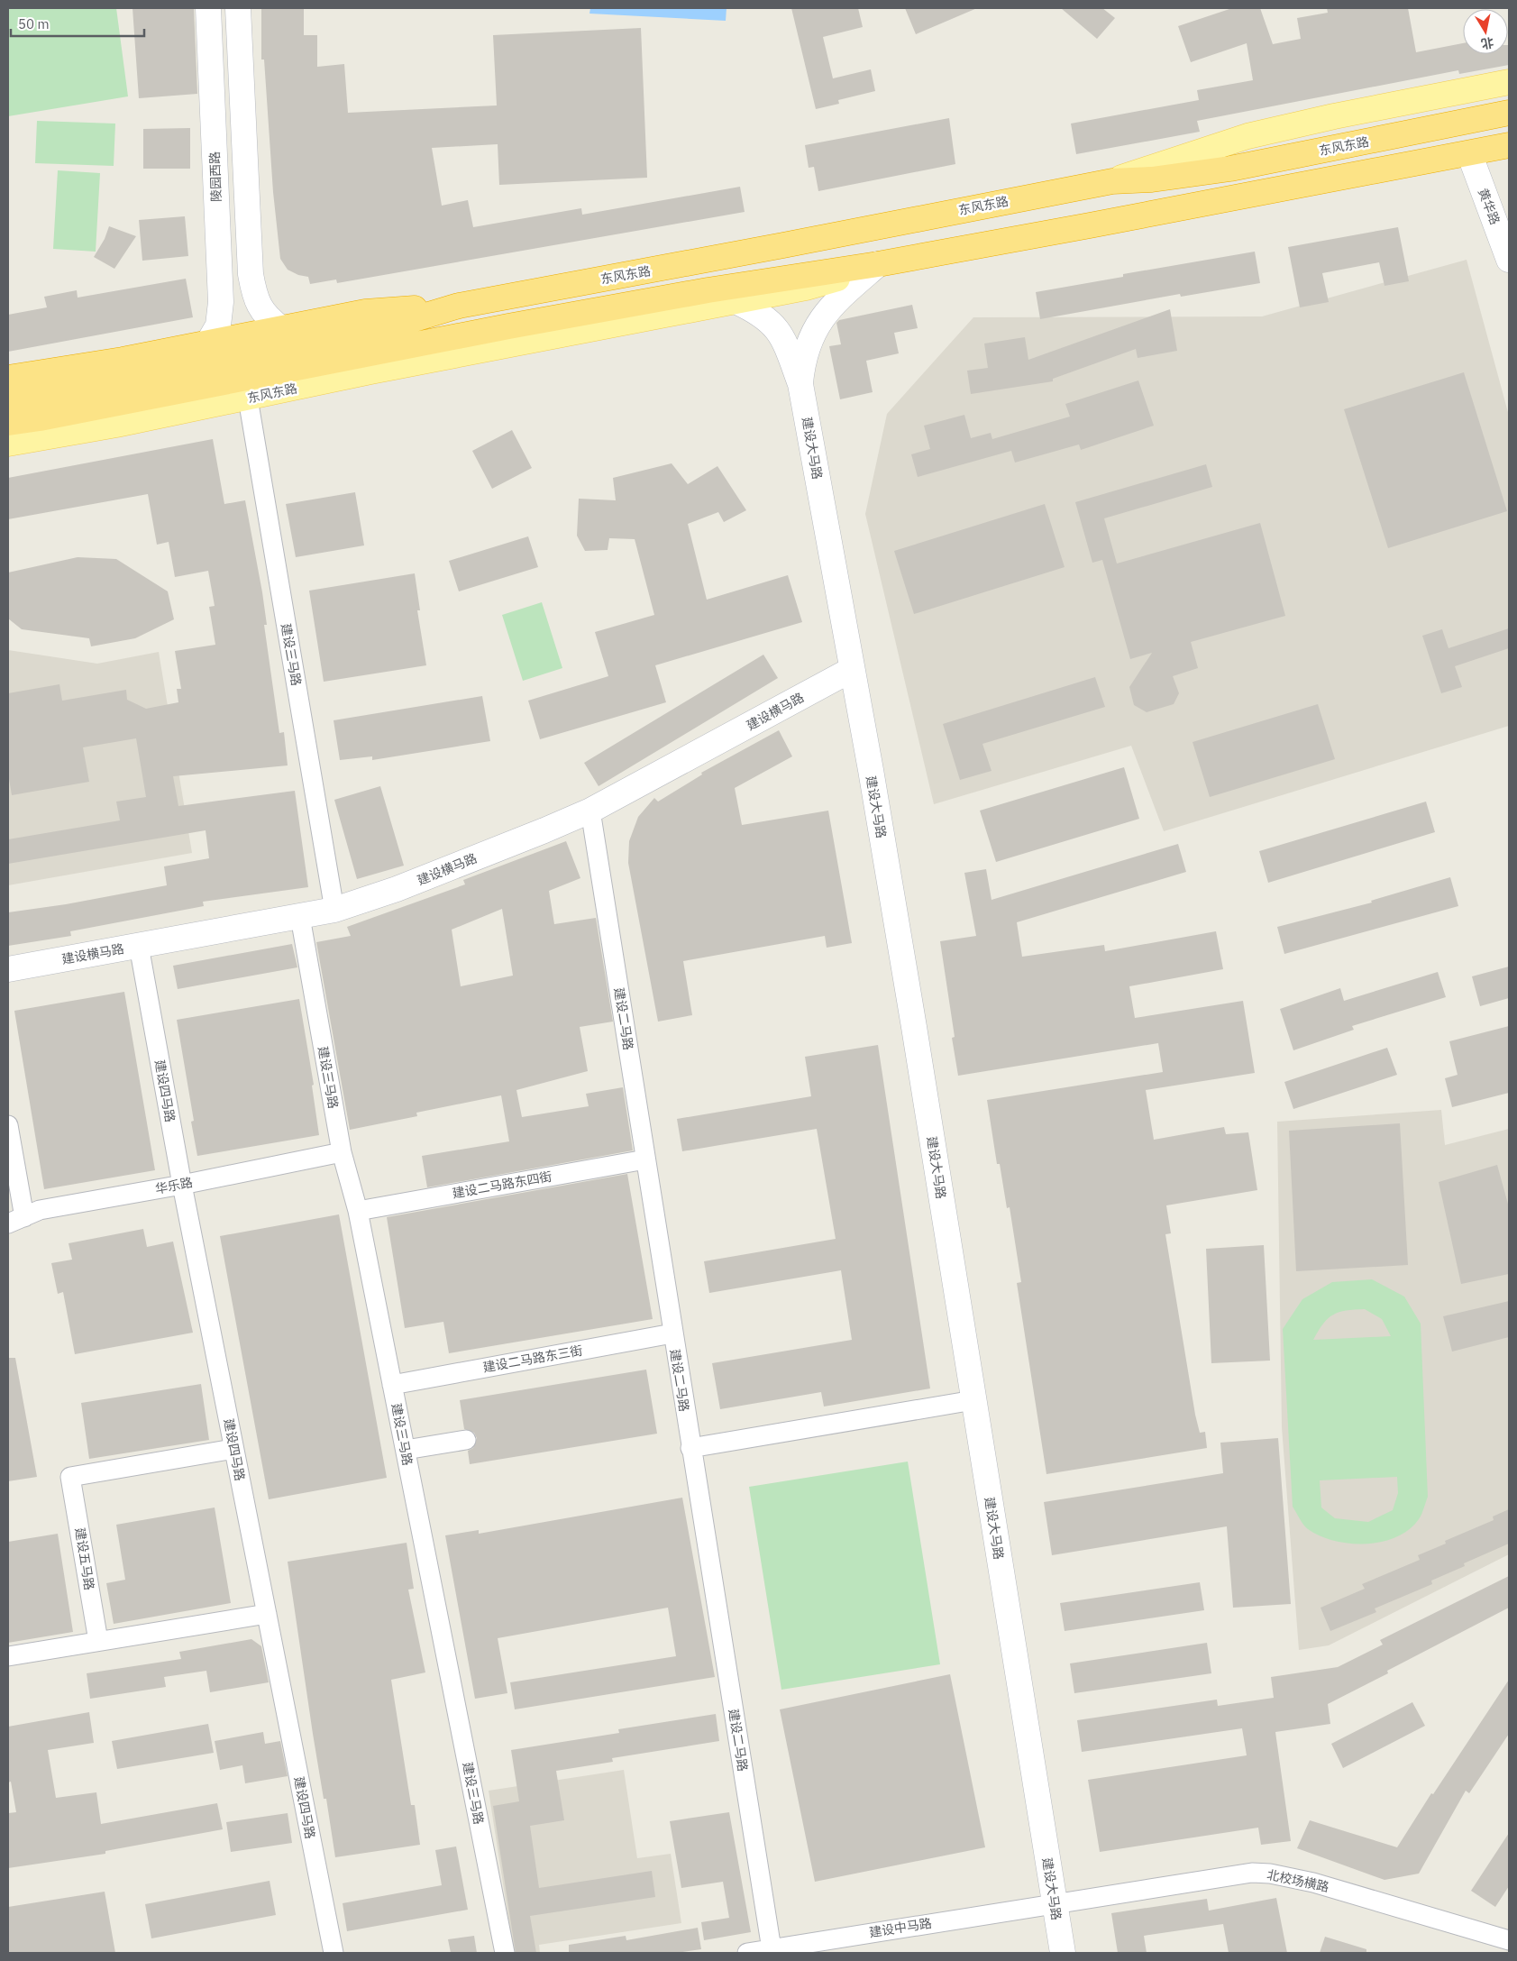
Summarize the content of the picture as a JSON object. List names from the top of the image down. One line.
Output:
{"streets":{"highway":["东风东路"],"street":["陵园西路","黄华路","建设大马路","建设三马路","建设横马路","建设二马路","建设四马路","建设二马路东四街","华乐路","建设二马路东三街","建设五马路","北校场横路","建设中马路"]},"crossings":[["东风东路","陵园西路"],["东风东路","黄华路"],["东风东路","建设三马路"],["建设大马路","建设横马路"],["建设大马路","北校场横路"],["建设大马路","建设中马路"],["建设三马路","建设横马路"],["建设三马路","建设二马路东四街"],["建设三马路","华乐路"],["建设三马路","建设二马路东三街"],["建设横马路","建设二马路"],["建设横马路","建设四马路"],["建设二马路","建设二马路东四街"],["建设二马路","建设二马路东三街"],["建设二马路","建设中马路"],["建设四马路","华乐路"],["建设四马路","建设五马路"],["北校场横路","建设中马路"]],"scale_bar":"50 m","north":"bottom"}
